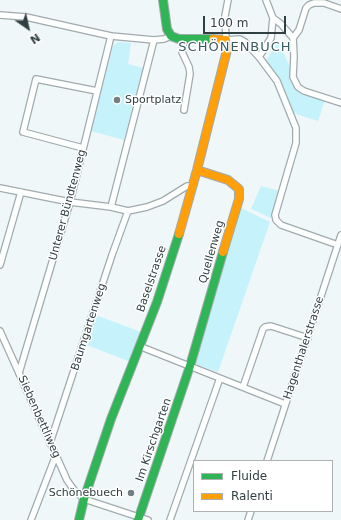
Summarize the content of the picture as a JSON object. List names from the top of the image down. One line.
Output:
{"streets":{"street":["Unterer Bündtenweg","Quellenweg","Baselstrasse","Baumgartenweg","Hagenthalerstrasse","Siebenbettliweg","Im Kirschgarten"]},"crossings":[["Unterer Bündtenweg","Siebenbettliweg"],["Quellenweg","Baselstrasse"],["Quellenweg","Im Kirschgarten"],["Baselstrasse","Siebenbettliweg"],["Baumgartenweg","Siebenbettliweg"]],"districts":["SCHÖNENBUCH"],"places":["Sportplatz","Schönebuech"],"legend":["Fluide","Ralenti"],"scale_bar":"100 m","north":"bottom right"}
